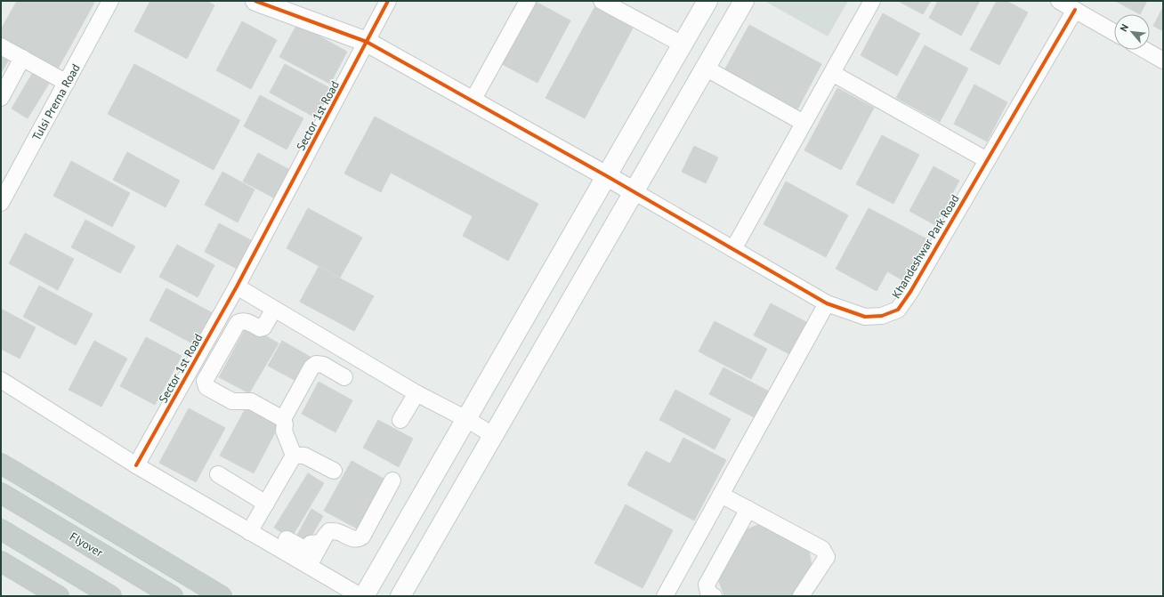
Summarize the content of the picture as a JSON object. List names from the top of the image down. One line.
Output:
{"streets":{"highway":["Flyover"],"street":["Tulsi Prerna Road","Sector 1st Road","Khandeshwar Park Road"]},"north":"top left"}
